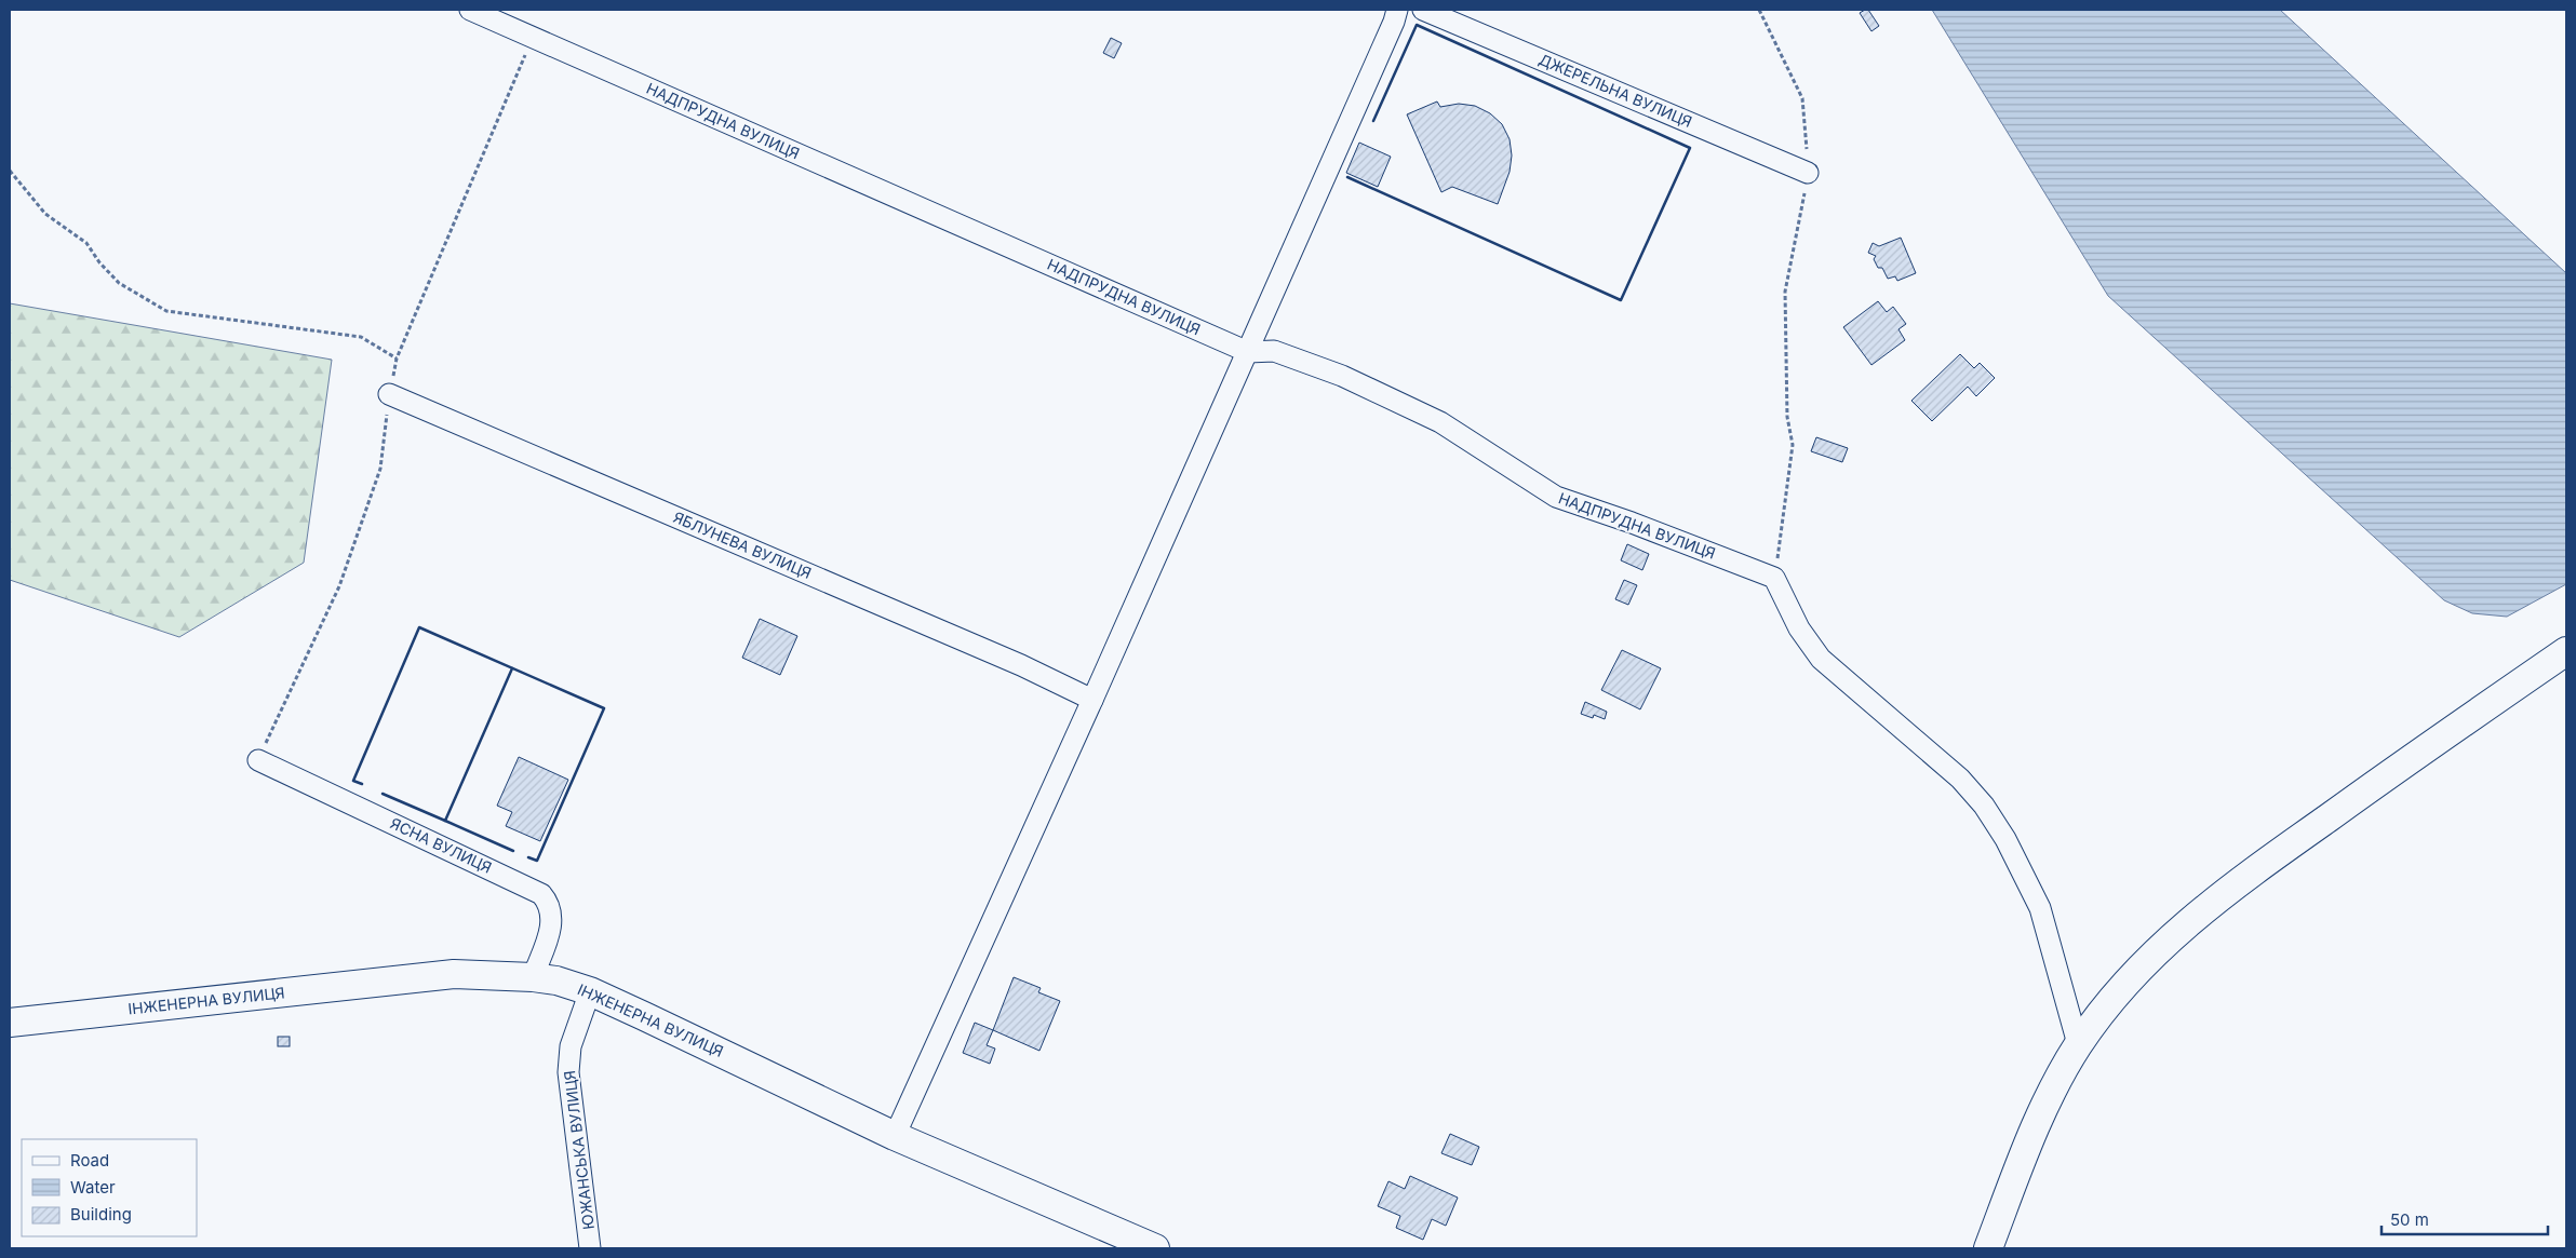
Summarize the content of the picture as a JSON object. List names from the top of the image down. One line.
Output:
{"streets":{"street":["ДЖЕРЕЛЬНА ВУЛИЦЯ","НАДПРУДНА ВУЛИЦЯ","ЯБЛУНЕВА ВУЛИЦЯ","ЯСНА ВУЛИЦЯ","ІНЖЕНЕРНА ВУЛИЦЯ","ЮЖАНСЬКА ВУЛИЦЯ"]},"crossings":[["ЯСНА ВУЛИЦЯ","ІНЖЕНЕРНА ВУЛИЦЯ"],["ІНЖЕНЕРНА ВУЛИЦЯ","ЮЖАНСЬКА ВУЛИЦЯ"]],"legend":["Road","Water","Building"],"scale_bar":"50 m"}
